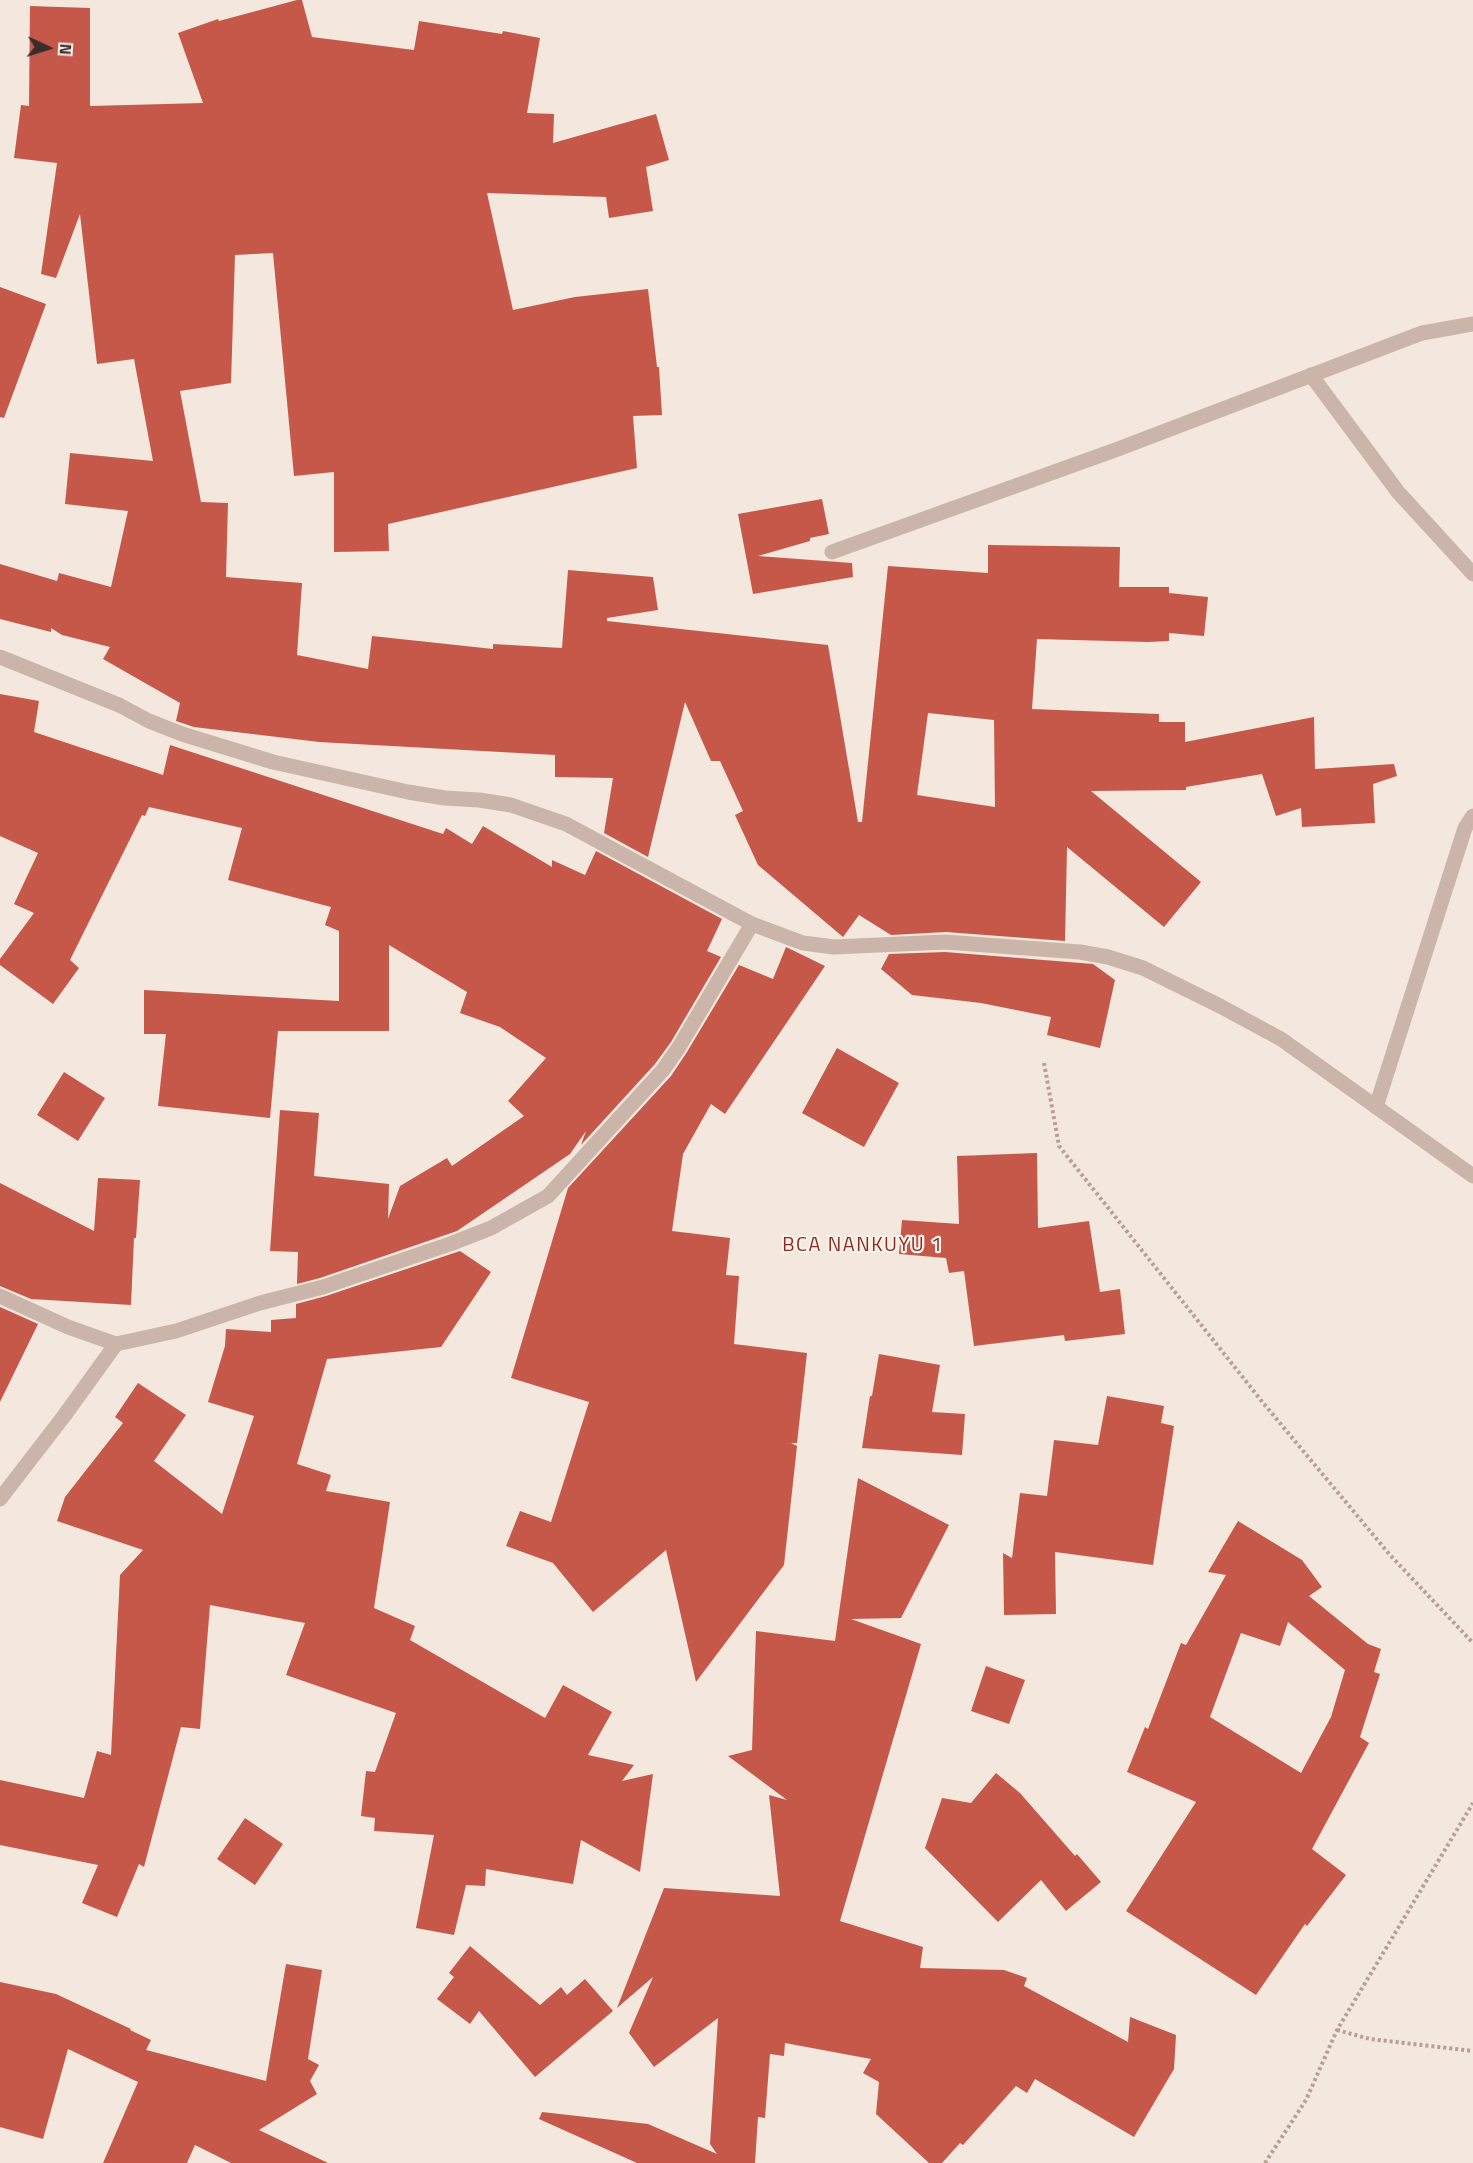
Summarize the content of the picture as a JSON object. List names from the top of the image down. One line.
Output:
{"districts":["BCA NANKUYU 1"],"north":"right"}
